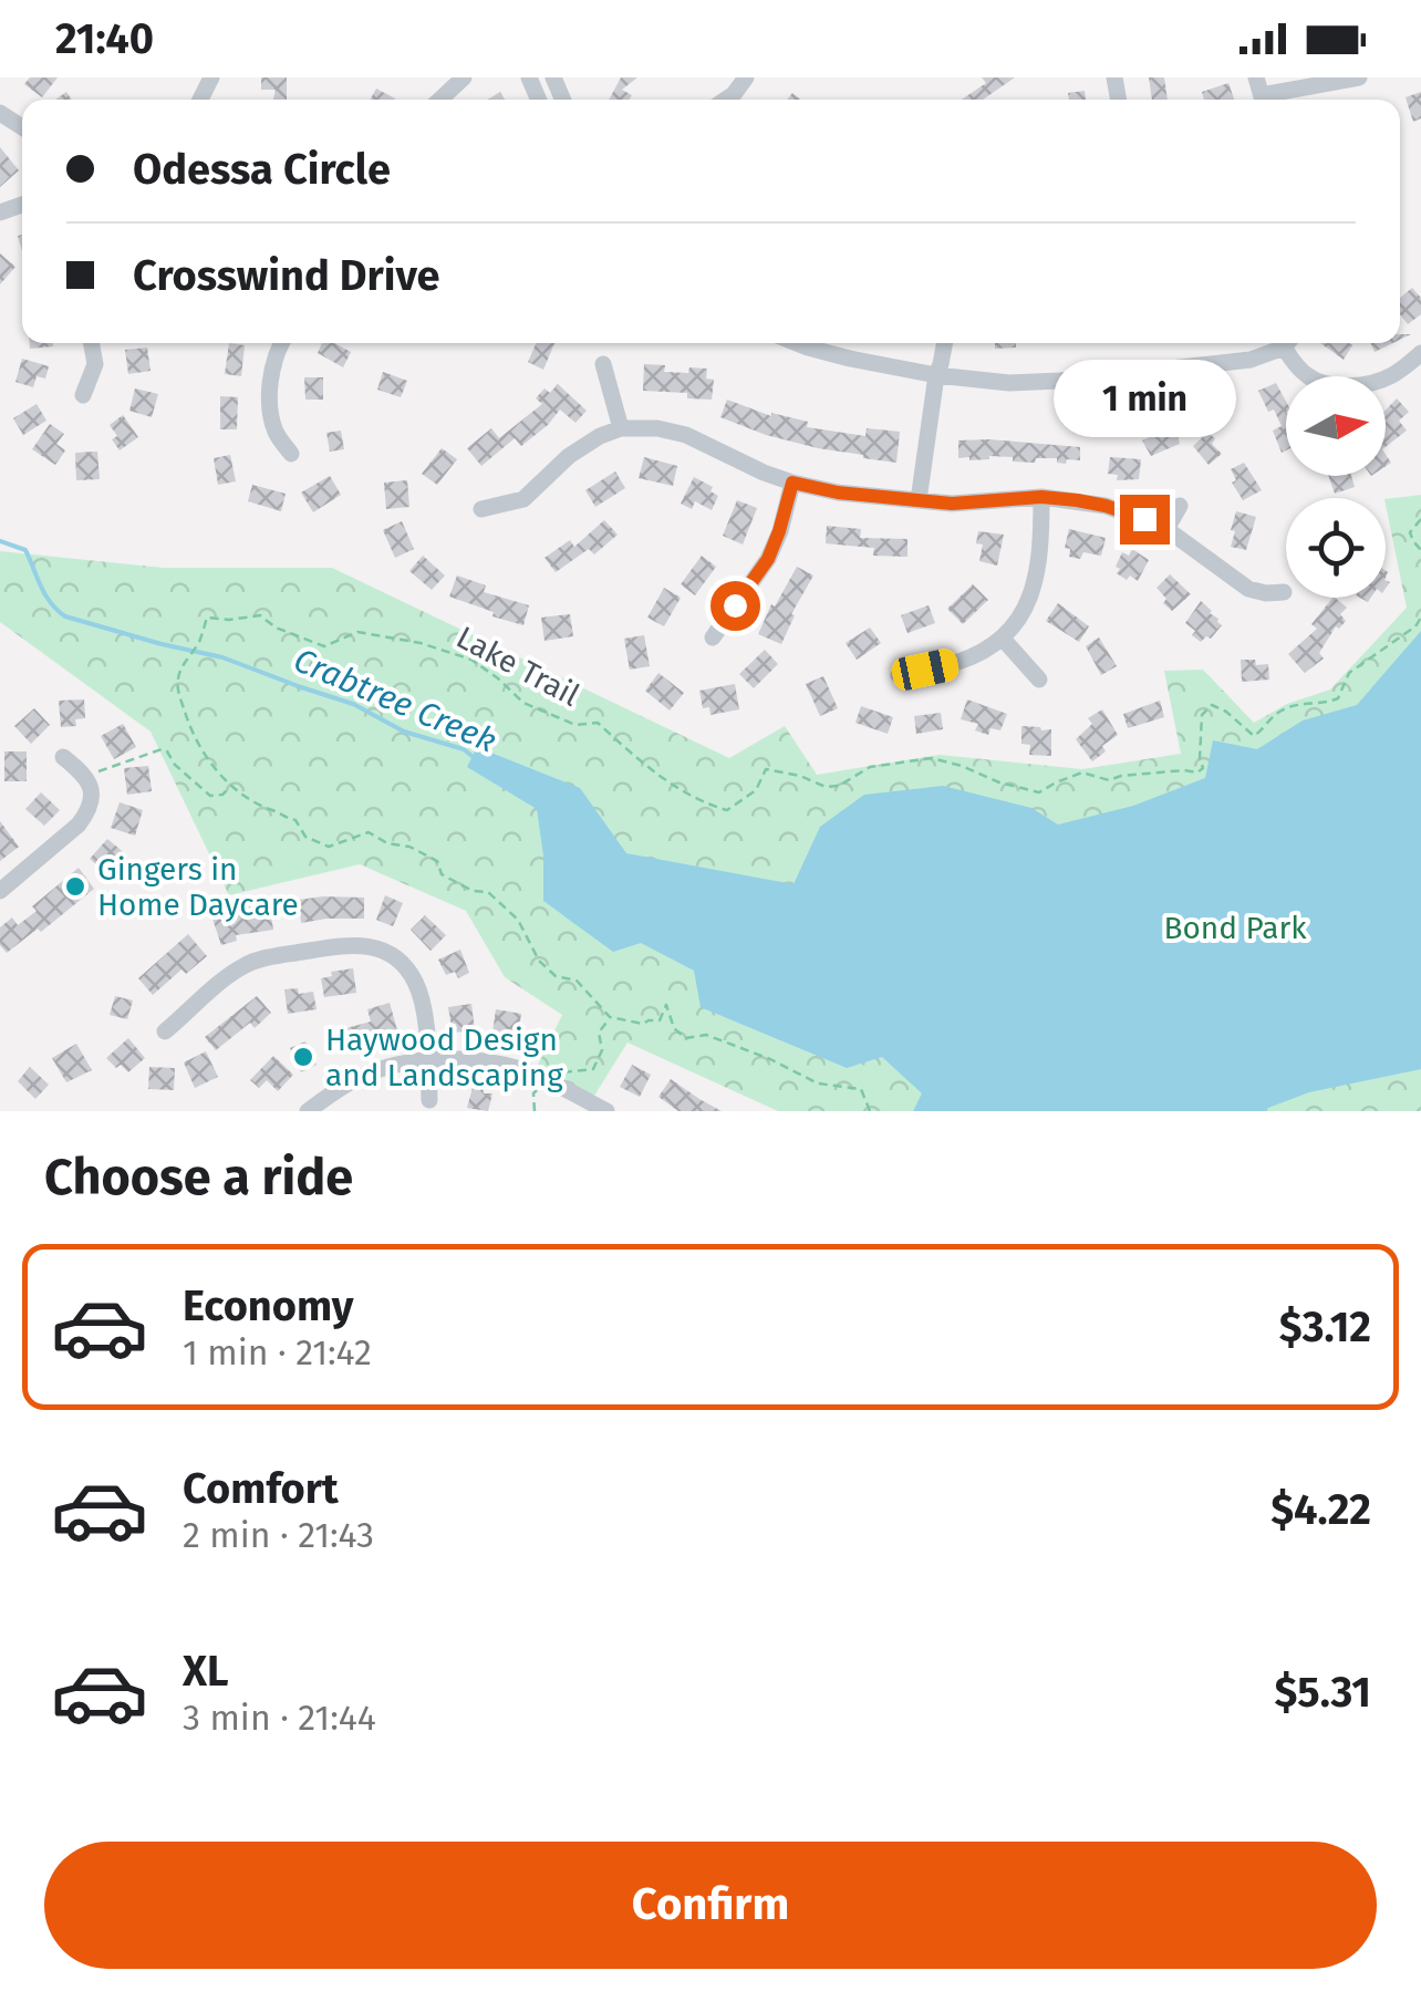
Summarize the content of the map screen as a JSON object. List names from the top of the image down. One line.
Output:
{"streets":{"path":["Lake Trail"]},"water":["Crabtree Creek"],"parks":["Bond Park"],"places":["Gingers in Home Daycare","Haywood Design and Landscaping"],"north":"right","page":{"status":"21:40","banner":["Odessa Circle","Crosswind Drive"],"bubble":"1 min","heading":"Choose a ride","list":[{"name":"Economy","note":"1 min · 21:42","value":"$3.12"},{"name":"Comfort","note":"2 min · 21:43","value":"$4.22"},{"name":"XL","note":"3 min · 21:44","value":"$5.31"}],"buttons":"Confirm"}}
